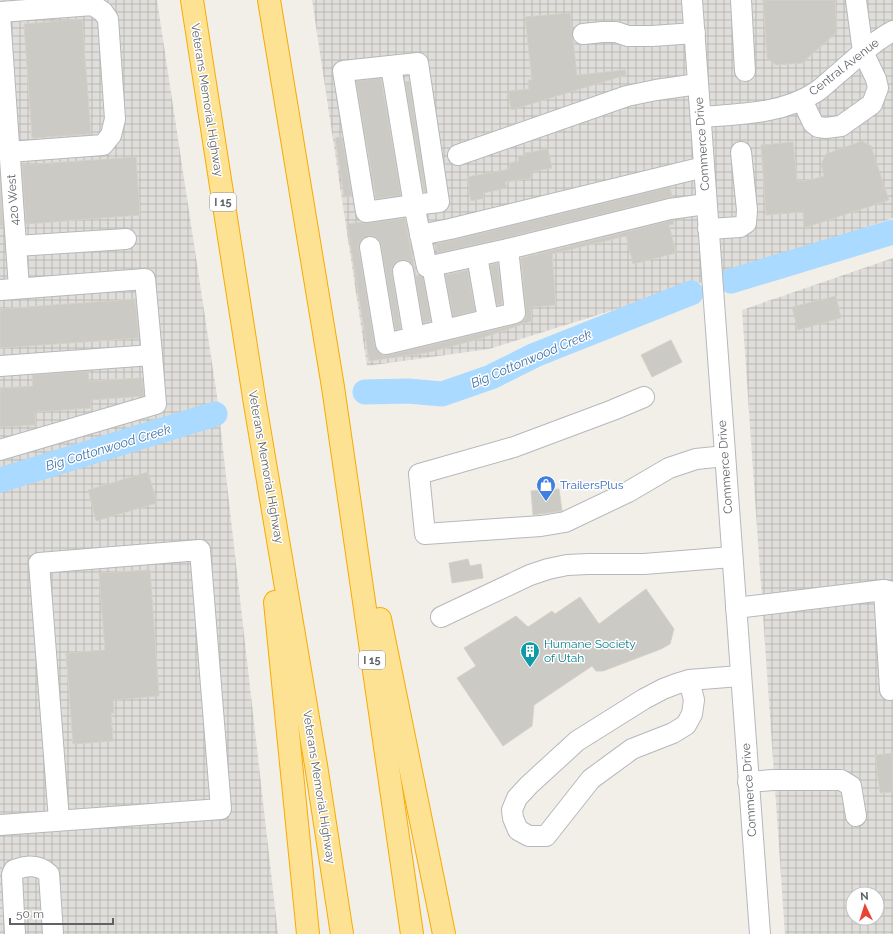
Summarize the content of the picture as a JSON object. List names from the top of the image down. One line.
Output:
{"streets":{"highway":["Veterans Memorial Highway","I 15"],"street":["Central Avenue","Commerce Drive","420 West"]},"crossings":[["Central Avenue","Commerce Drive"]],"water":["Big Cottonwood Creek"],"places":{"shop":["TrailersPlus"],"building":["Humane Society of Utah"]},"scale_bar":"50 m","north":"top"}
